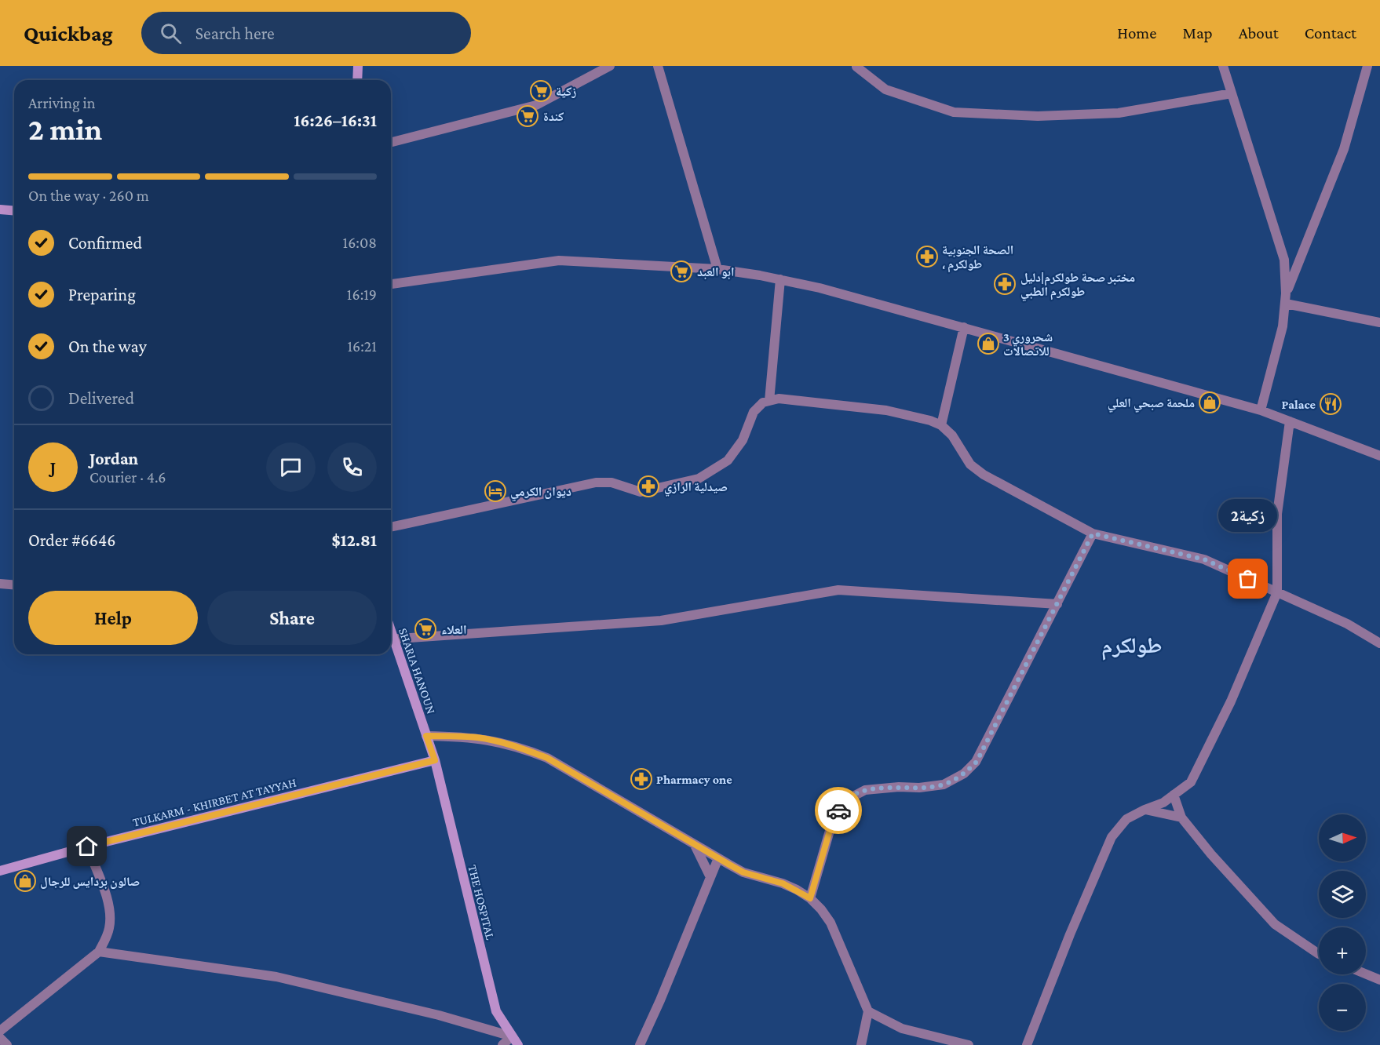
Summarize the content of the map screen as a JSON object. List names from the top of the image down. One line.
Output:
{"streets":{"street":["SHARIA HANOUN","TULKARM - KHIRBET AT TAYYAH","THE HOSPITAL"]},"crossings":[["SHARIA HANOUN","TULKARM - KHIRBET AT TAYYAH"],["SHARIA HANOUN","THE HOSPITAL"],["TULKARM - KHIRBET AT TAYYAH","THE HOSPITAL"]],"districts":["طولكرم"],"places":{"supermarket":["زكية","كندة","ابو العبد","العلاء"],"pharmacy":["الصحة الجنوبية ، طولكرم","مختبر صحة طولكرم|دليل طولكرم الطبي","صيدلية الرازي","Pharmacy one"],"shop":["شحروري 3 للاتصالات","ملحمة صبحي العلي","صالون بردايس للرجال"],"restaurant":["Palace"],"hotel":["ديوان الكرمي"],"other":["زكية2"]},"north":"right","page":{"header":"Quickbag","search":"Search here","nav":["Home","Map","About","Contact"],"heading":["2 min","Arriving in","16:26–16:31"],"panel":["Jordan","Courier · 4.6","Order #6646","$12.81"],"bar":"On the way · 260 m","list":[["Confirmed","16:08"],["Preparing","16:19"],["On the way","16:21"],"Delivered"],"round":"J","bubble":"زكية2","buttons":["Help","Share"],"map_buttons":["+","−"]}}
